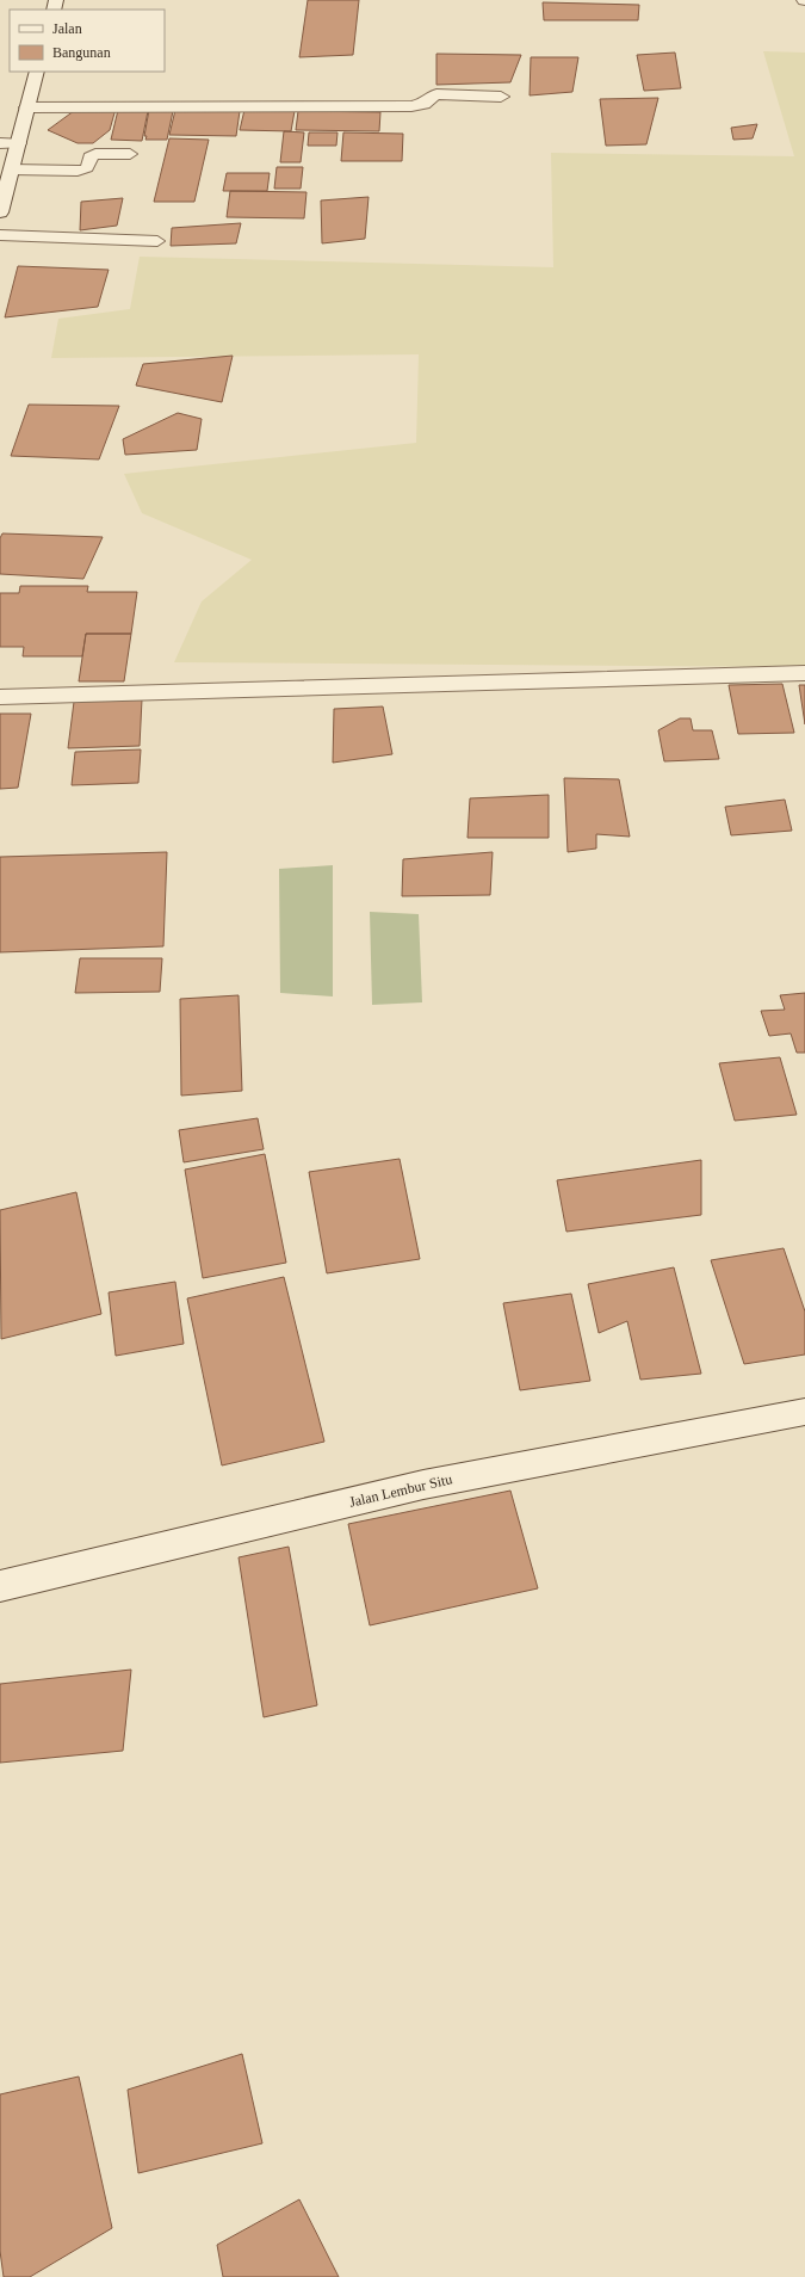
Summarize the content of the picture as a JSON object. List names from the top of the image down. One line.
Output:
{"streets":{"street":["Jalan Lembur Situ"]},"legend":["Jalan","Bangunan"]}
